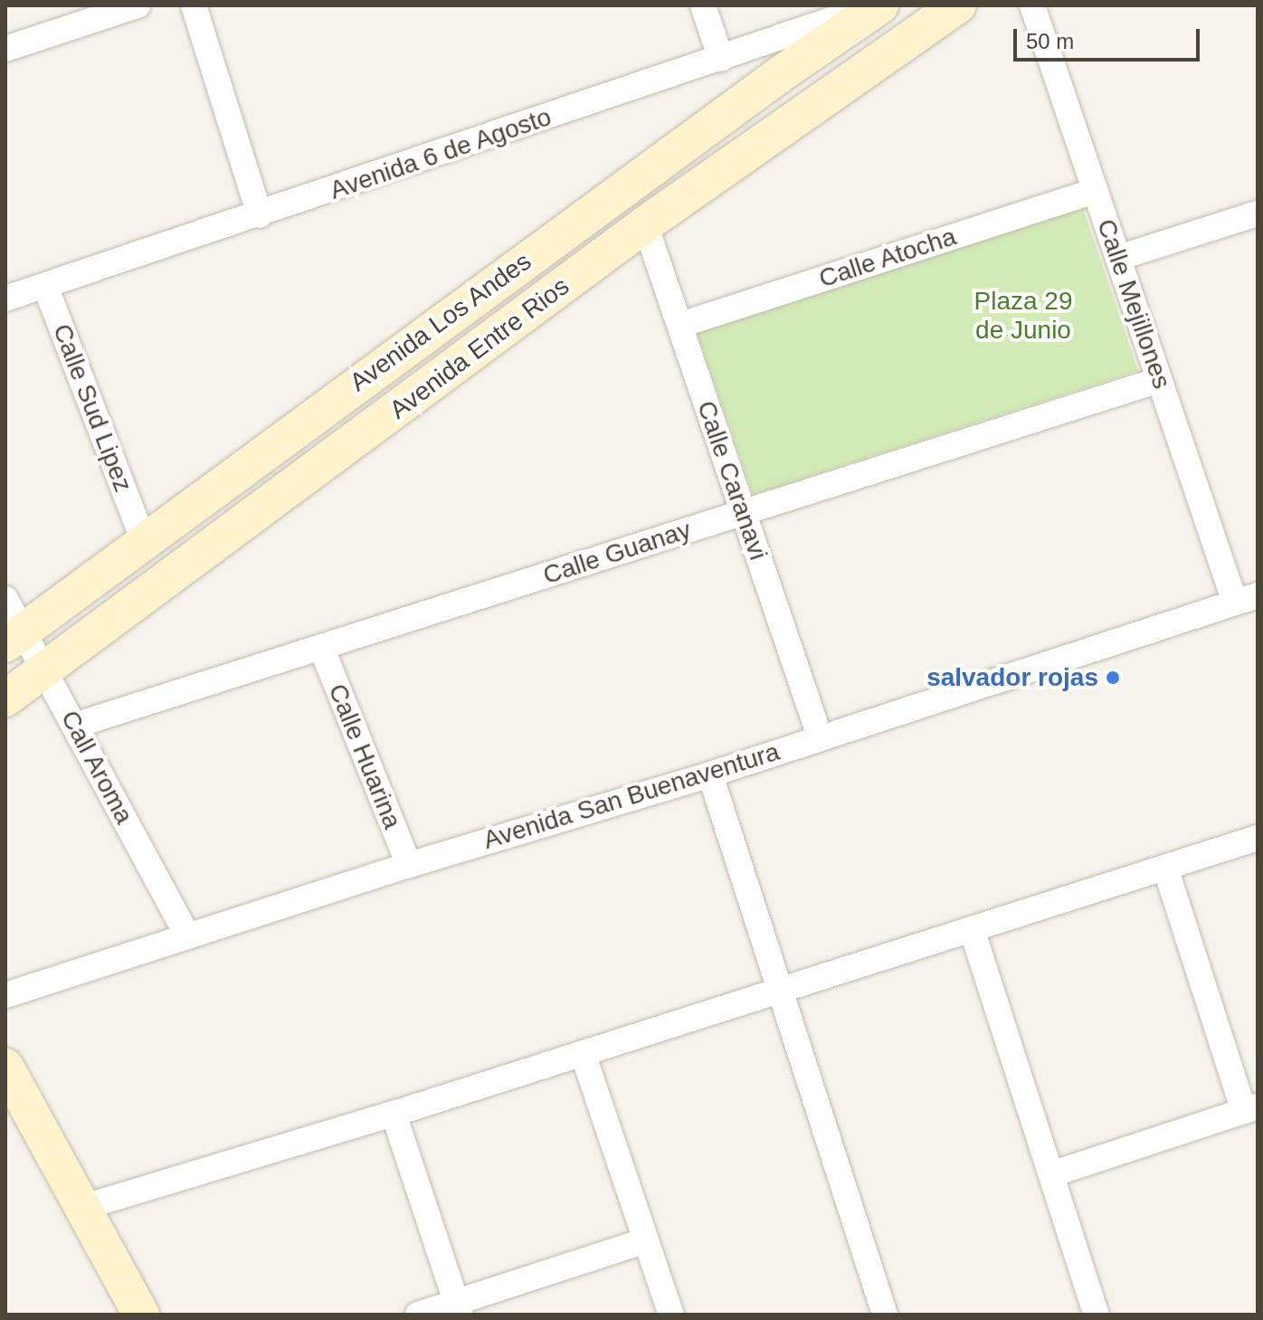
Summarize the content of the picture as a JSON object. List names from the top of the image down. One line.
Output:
{"streets":{"street":["Avenida 6 de Agosto","Calle Atocha","Calle Mejillones","Avenida Los Andes","Avenida Entre Rios","Calle Sud Lipez","Calle Caranavi","Calle Guanay","Calle Huarina","Call Aroma","Avenida San Buenaventura"]},"crossings":[["Avenida 6 de Agosto","Calle Sud Lipez"],["Calle Atocha","Calle Mejillones"],["Calle Atocha","Calle Caranavi"],["Calle Mejillones","Calle Guanay"],["Calle Mejillones","Avenida San Buenaventura"],["Avenida Los Andes","Call Aroma"],["Avenida Entre Rios","Calle Caranavi"],["Avenida Entre Rios","Call Aroma"],["Calle Caranavi","Calle Guanay"],["Calle Caranavi","Avenida San Buenaventura"],["Calle Guanay","Calle Huarina"],["Calle Guanay","Call Aroma"],["Calle Huarina","Avenida San Buenaventura"],["Call Aroma","Avenida San Buenaventura"]],"parks":["Plaza 29 de Junio"],"places":["salvador rojas"],"scale_bar":"50 m"}
